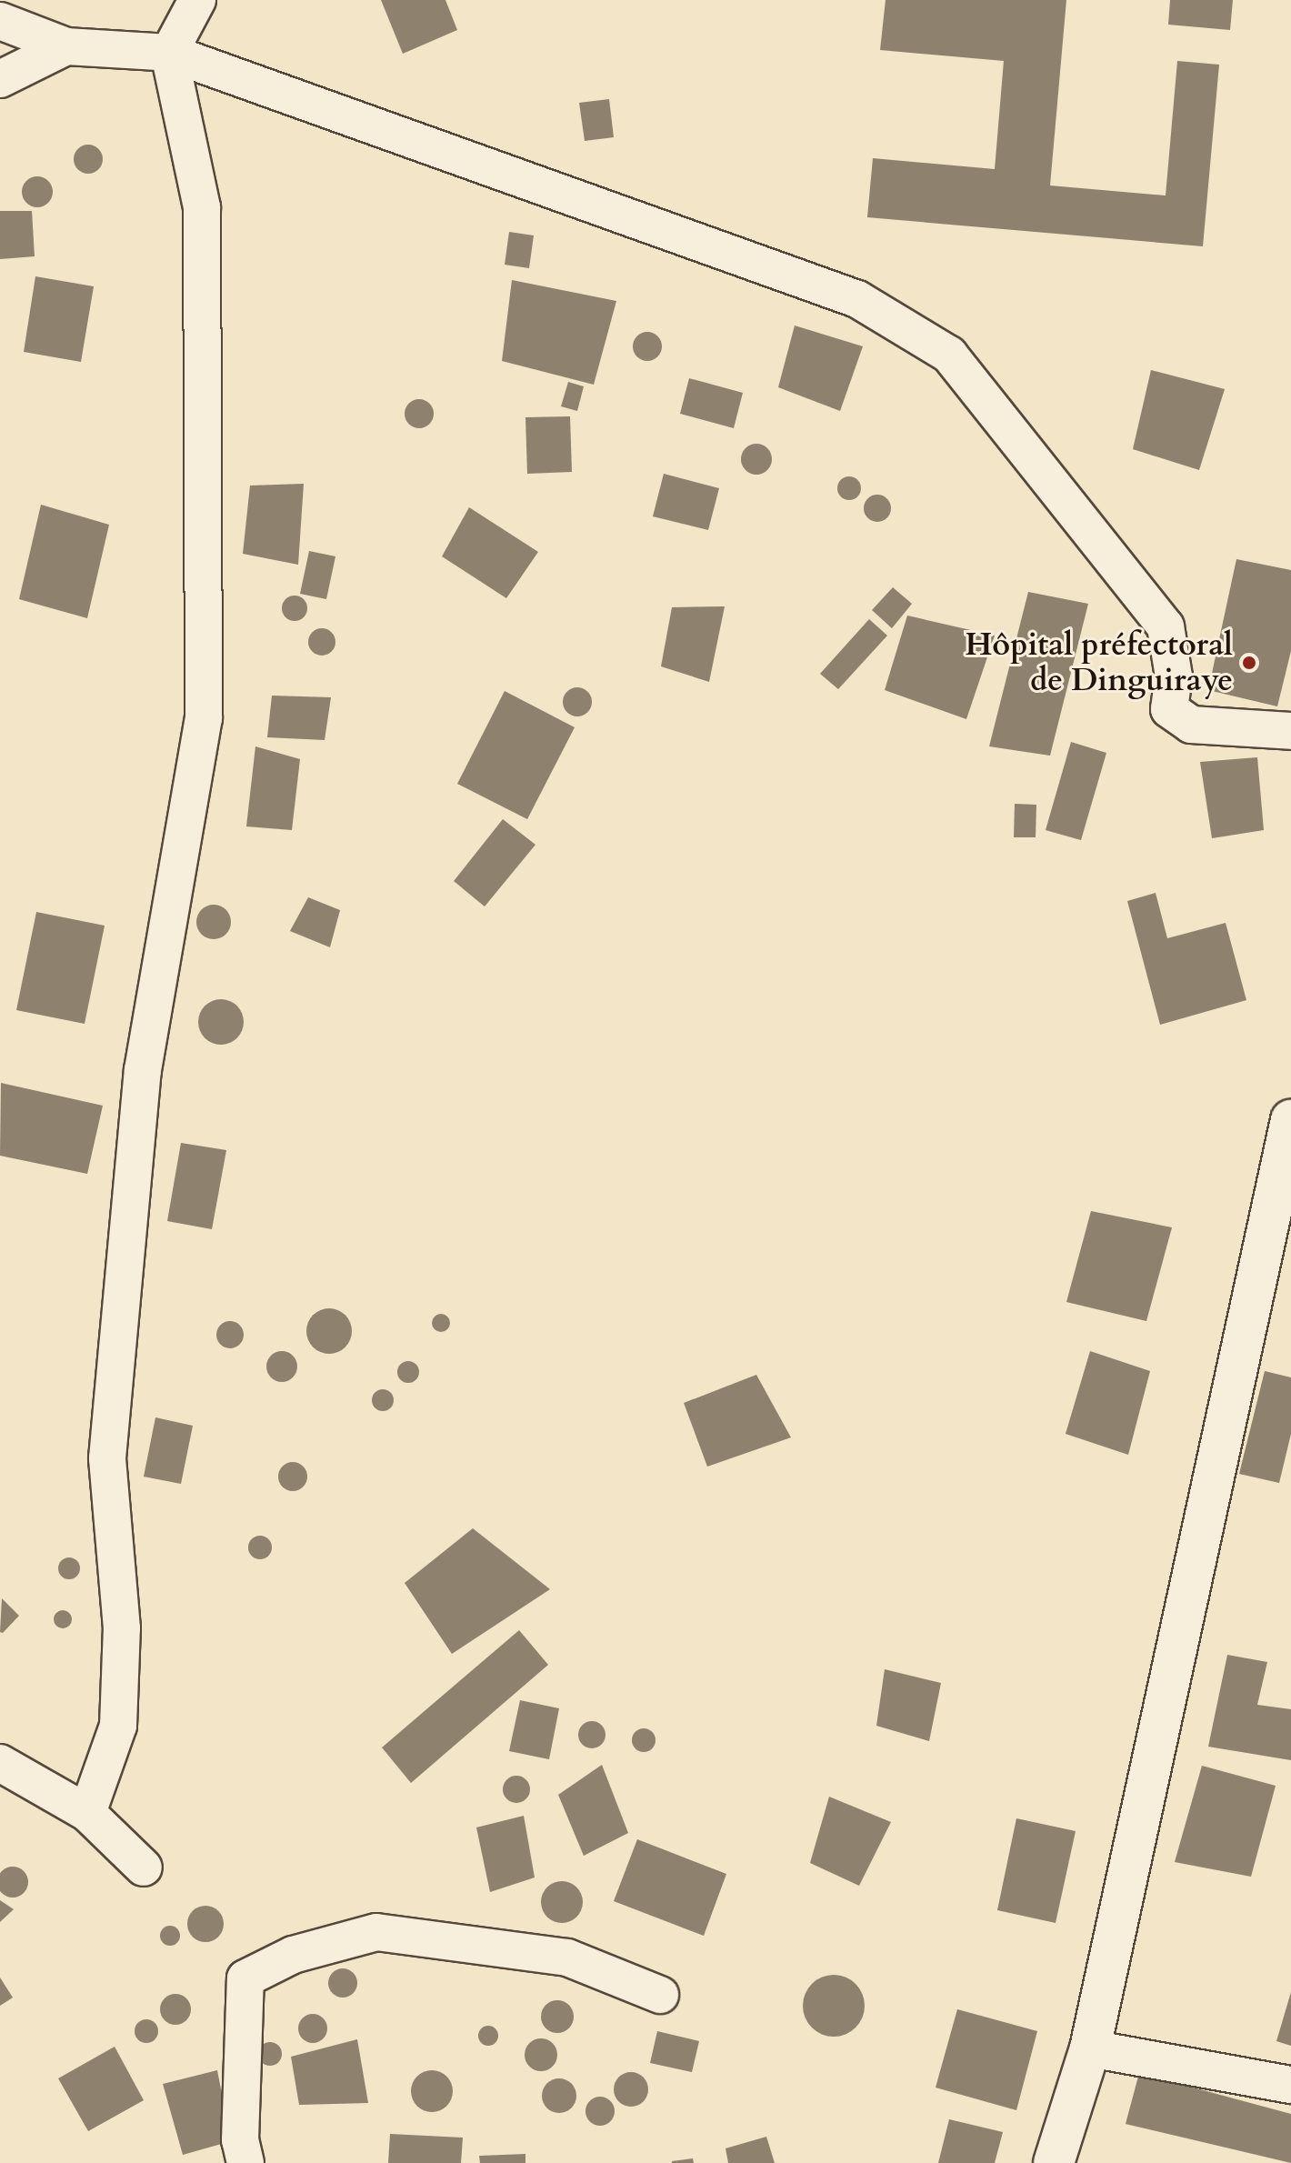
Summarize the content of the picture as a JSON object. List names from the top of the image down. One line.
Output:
{"places":["Hôpital préfectoral de Dinguiraye"]}
